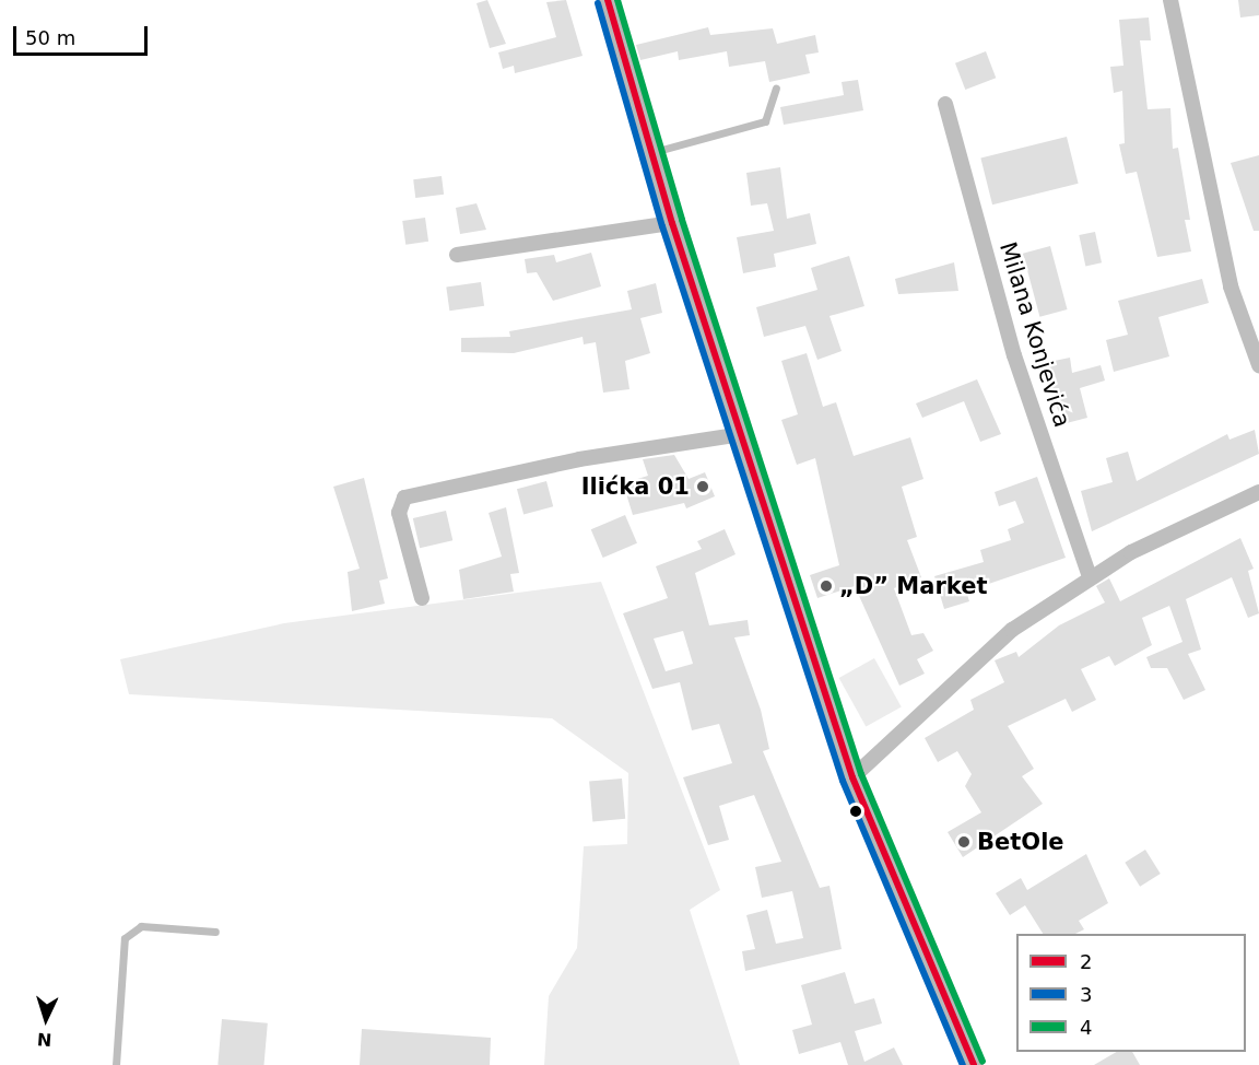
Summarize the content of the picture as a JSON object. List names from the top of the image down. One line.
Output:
{"streets":{"street":["Milana Konjevića"]},"places":["Ilićka 01","„D” Market","BetOle"],"lines":["transit line 2","transit line 4","transit line 3"],"legend":["2","3","4"],"scale_bar":"50 m","north":"bottom"}
